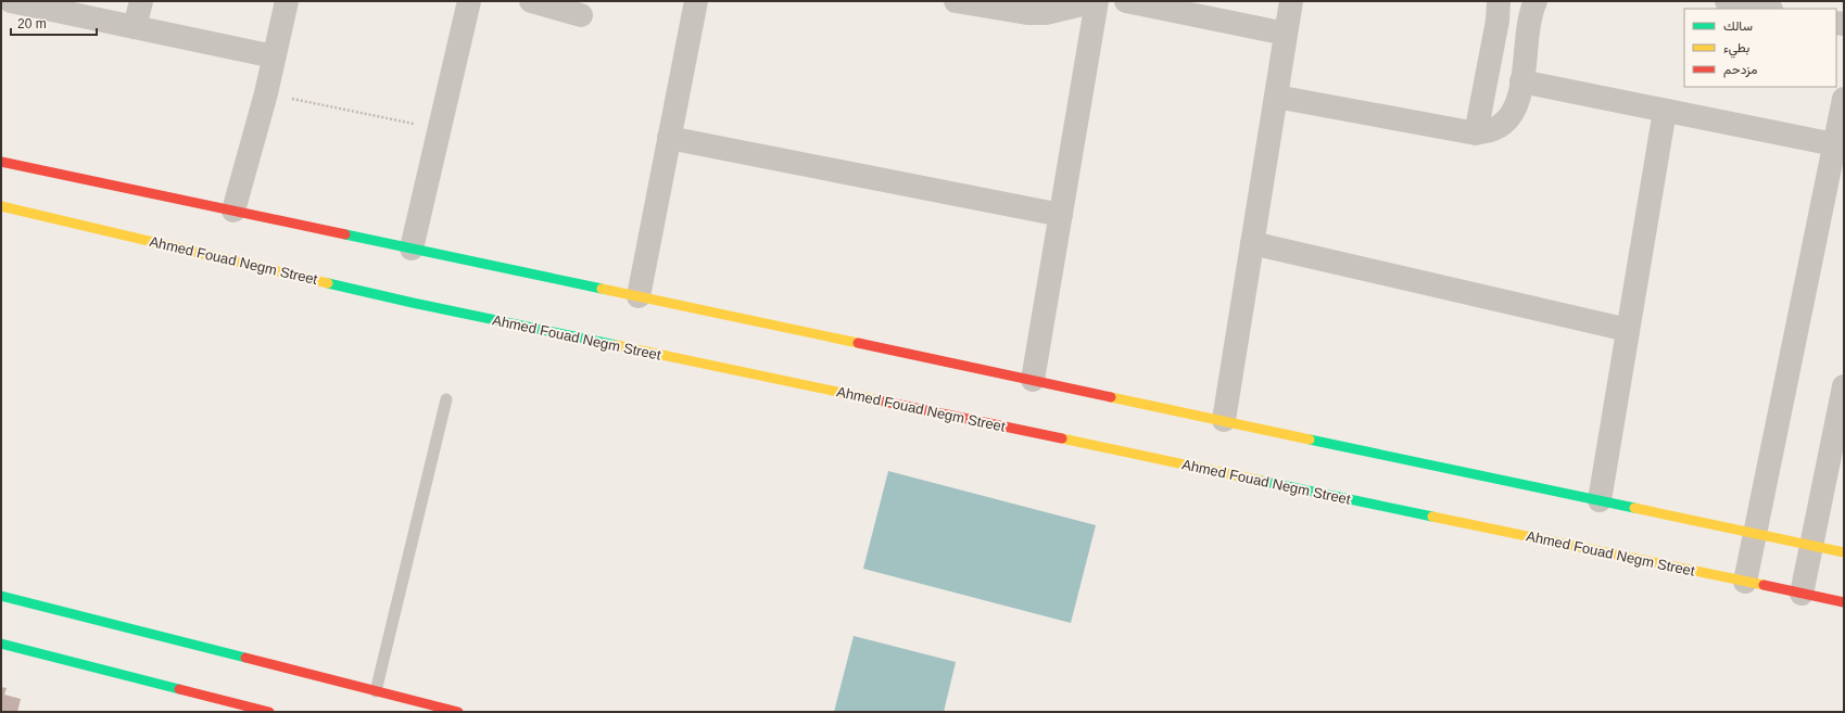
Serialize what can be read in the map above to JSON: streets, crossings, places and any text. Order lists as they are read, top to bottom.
{
  "streets": {
    "street": ["Ahmed Fouad Negm Street"]
  },
  "legend": ["سالك", "بطيء", "مزدحم"],
  "scale_bar": "20 m"
}
